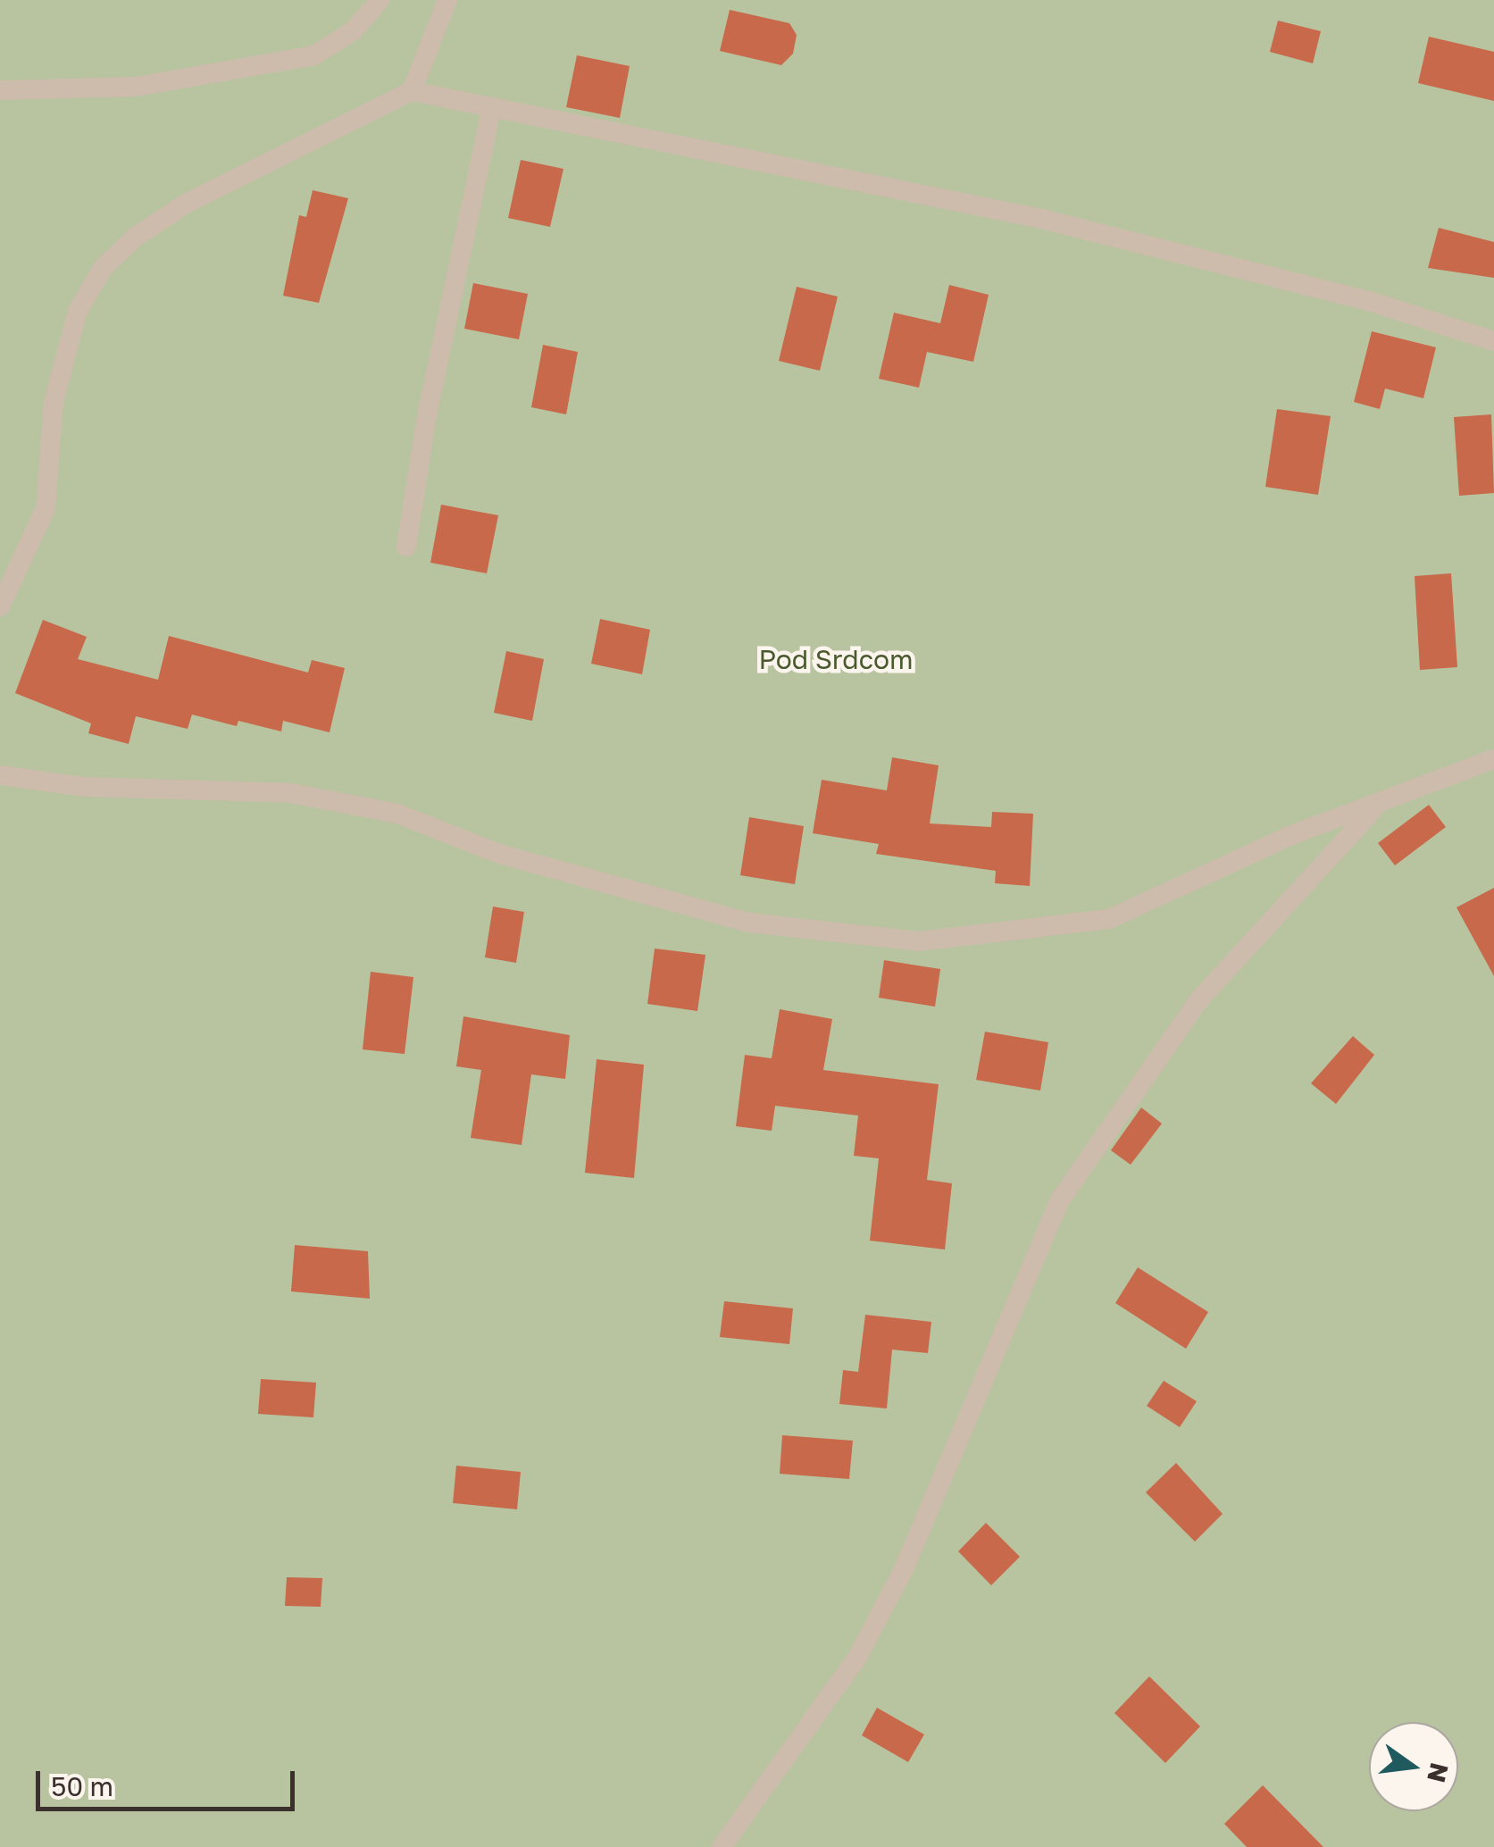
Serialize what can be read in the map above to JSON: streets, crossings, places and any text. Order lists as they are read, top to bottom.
{
  "parks": ["Pod Srdcom"],
  "scale_bar": "50 m",
  "north": "right"
}
